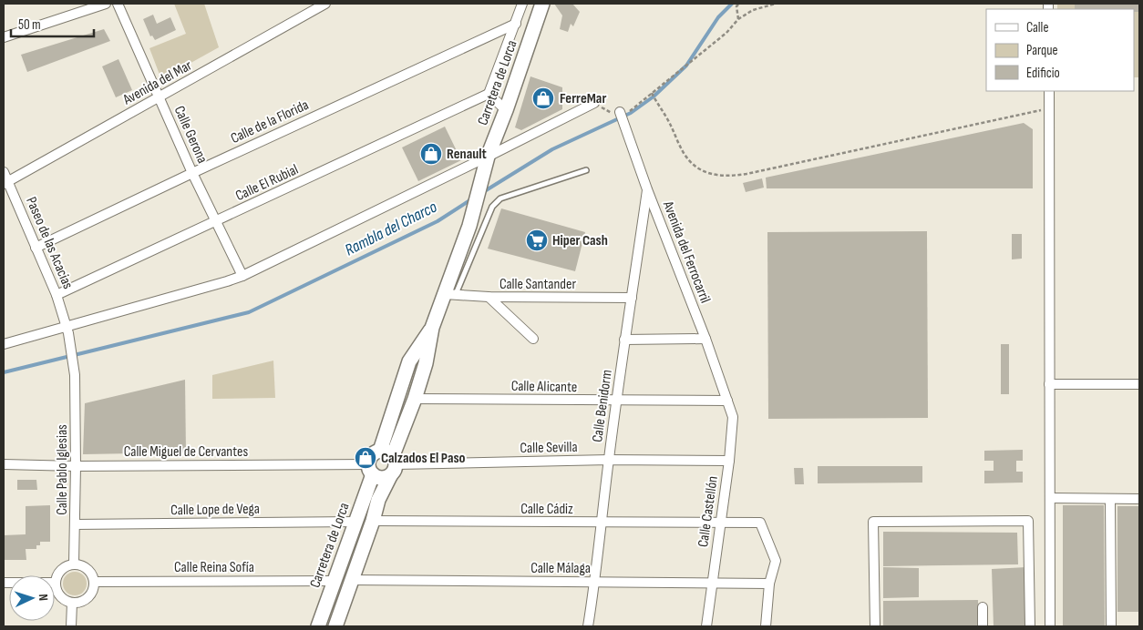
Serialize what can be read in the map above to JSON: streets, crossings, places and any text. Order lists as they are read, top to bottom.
{
  "streets": {
    "main road": ["Carretera de Lorca"],
    "street": [
      "Avenida del Mar",
      "Calle de la Florida",
      "Calle Gerona",
      "Calle El Rubial",
      "Paseo de las Acacias",
      "Avenida del Ferrocarril",
      "Calle Santander",
      "Calle Alicante",
      "Calle Benidorm",
      "Calle Sevilla",
      "Calle Miguel de Cervantes",
      "Calle Pablo Iglesias",
      "Calle Cádiz",
      "Calle Lope de Vega",
      "Calle Castellón",
      "Calle Reina Sofía",
      "Calle Málaga"
    ]
  },
  "crossings": [
    ["Avenida del Mar", "Calle Gerona"],
    ["Avenida del Mar", "Paseo de las Acacias"],
    ["Carretera de Lorca", "Calle Santander"],
    ["Carretera de Lorca", "Calle Alicante"],
    ["Carretera de Lorca", "Calle Sevilla"],
    ["Carretera de Lorca", "Calle Miguel de Cervantes"],
    ["Carretera de Lorca", "Calle Cádiz"],
    ["Carretera de Lorca", "Calle Lope de Vega"],
    ["Carretera de Lorca", "Calle Reina Sofía"],
    ["Carretera de Lorca", "Calle Málaga"],
    ["Calle de la Florida", "Calle Gerona"],
    ["Calle de la Florida", "Paseo de las Acacias"],
    ["Calle Gerona", "Calle El Rubial"],
    ["Calle El Rubial", "Paseo de las Acacias"],
    ["Paseo de las Acacias", "Calle Pablo Iglesias"],
    ["Avenida del Ferrocarril", "Calle Alicante"],
    ["Avenida del Ferrocarril", "Calle Benidorm"],
    ["Avenida del Ferrocarril", "Calle Castellón"],
    ["Calle Santander", "Calle Benidorm"],
    ["Calle Alicante", "Calle Benidorm"],
    ["Calle Alicante", "Calle Castellón"],
    ["Calle Benidorm", "Calle Sevilla"],
    ["Calle Benidorm", "Calle Cádiz"],
    ["Calle Benidorm", "Calle Málaga"],
    ["Calle Sevilla", "Calle Castellón"],
    ["Calle Miguel de Cervantes", "Calle Pablo Iglesias"],
    ["Calle Pablo Iglesias", "Calle Lope de Vega"],
    ["Calle Pablo Iglesias", "Calle Reina Sofía"],
    ["Calle Cádiz", "Calle Castellón"],
    ["Calle Cádiz", "Calle Málaga"],
    ["Calle Castellón", "Calle Málaga"]
  ],
  "water": ["Rambla del Charco"],
  "places": {
    "shop": ["FerreMar", "Renault", "Calzados El Paso"],
    "supermarket": ["Hiper Cash"]
  },
  "legend": ["Calle", "Parque", "Edificio"],
  "scale_bar": "50 m",
  "north": "right"
}
